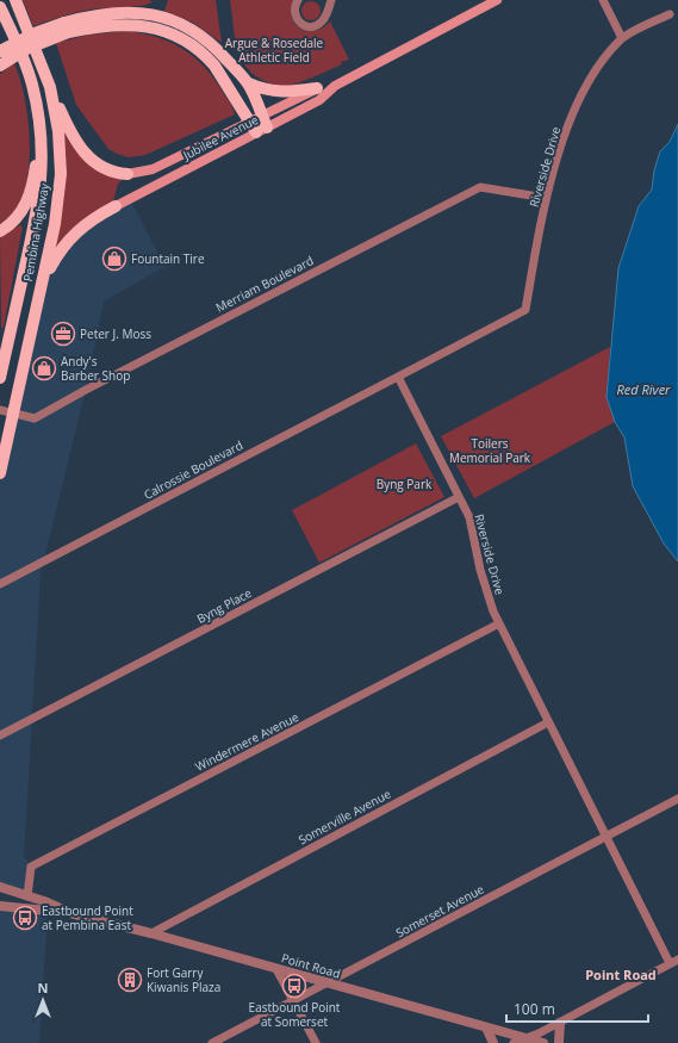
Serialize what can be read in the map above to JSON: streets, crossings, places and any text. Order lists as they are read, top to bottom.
{
  "streets": {
    "main road": ["Jubilee Avenue", "Pembina Highway"],
    "street": [
      "Riverside Drive",
      "Merriam Boulevard",
      "Calrossie Boulevard",
      "Byng Place",
      "Windermere Avenue",
      "Somerville Avenue",
      "Somerset Avenue",
      "Point Road"
    ]
  },
  "crossings": [
    ["Riverside Drive", "Merriam Boulevard"],
    ["Riverside Drive", "Calrossie Boulevard"],
    ["Riverside Drive", "Byng Place"],
    ["Riverside Drive", "Windermere Avenue"],
    ["Riverside Drive", "Somerville Avenue"],
    ["Riverside Drive", "Somerset Avenue"],
    ["Pembina Highway", "Merriam Boulevard"],
    ["Windermere Avenue", "Point Road"],
    ["Somerville Avenue", "Point Road"],
    ["Somerset Avenue", "Point Road"]
  ],
  "districts": ["Point Road"],
  "water": ["Red River"],
  "parks": ["Argue & Rosedale Athletic Field", "Toilers Memorial Park", "Byng Park"],
  "places": {
    "shop": ["Fountain Tire", "Andy's Barber Shop"],
    "office": ["Peter J. Moss"],
    "bus stop": ["Eastbound Point at Pembina East", "Eastbound Point at Somerset"],
    "building": ["Fort Garry Kiwanis Plaza"]
  },
  "scale_bar": "100 m",
  "north": "top"
}
